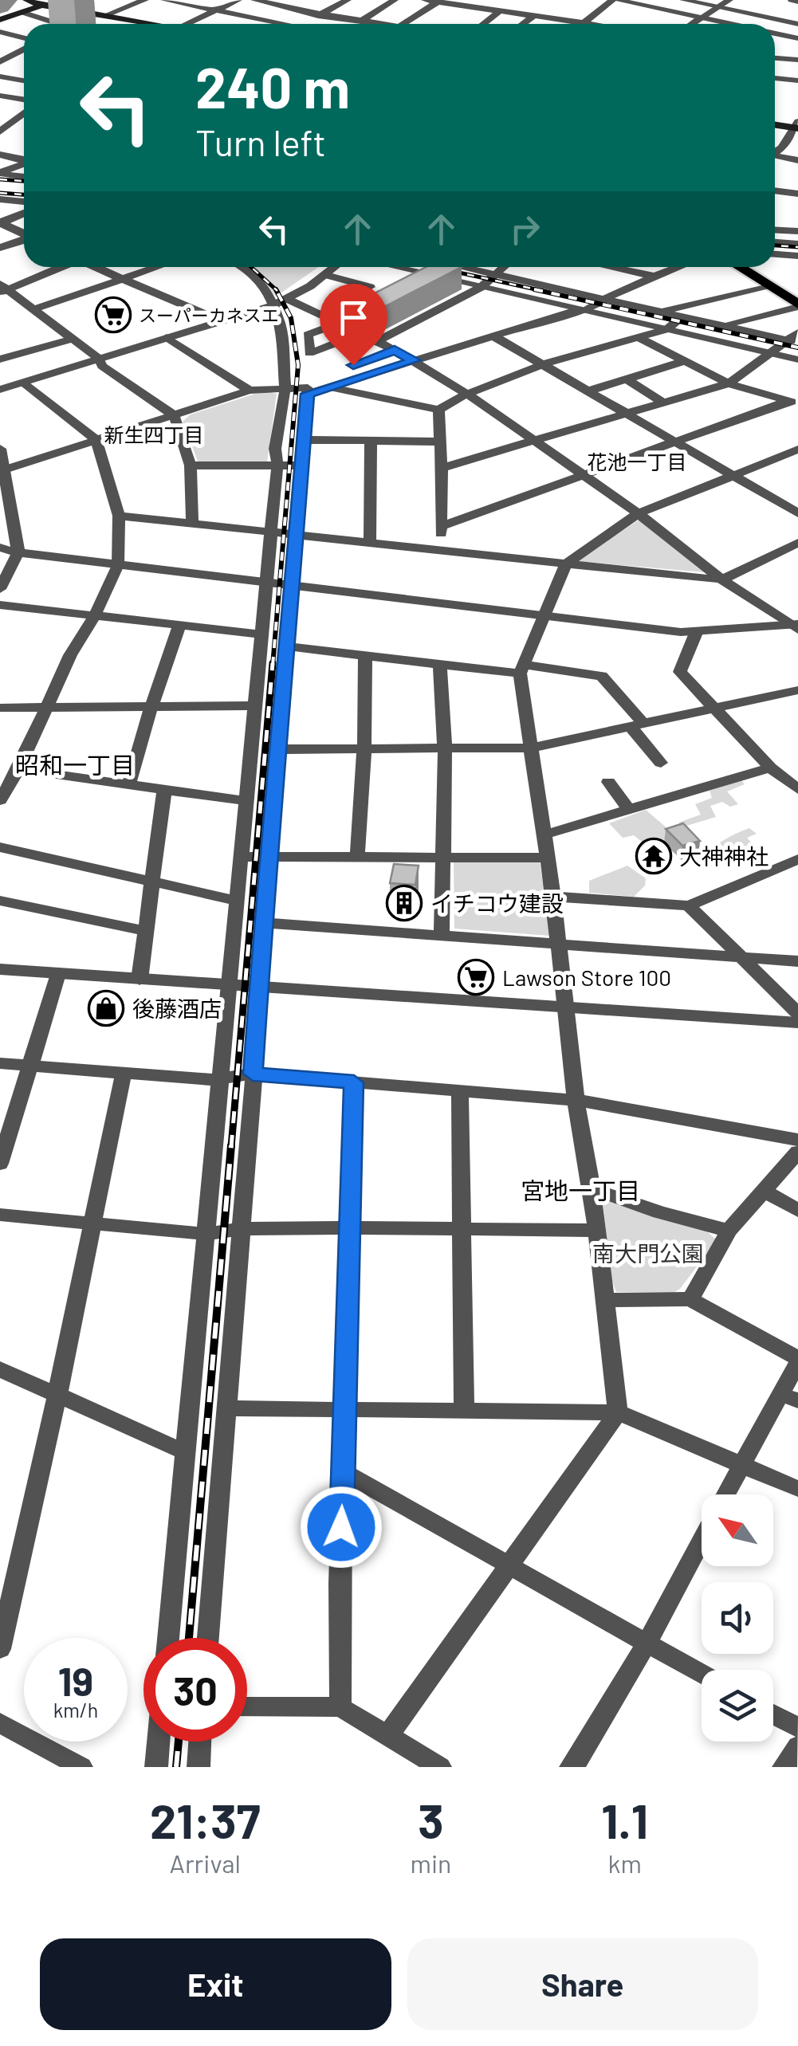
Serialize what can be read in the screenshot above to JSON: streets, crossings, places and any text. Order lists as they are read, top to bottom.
{
  "districts": [
    "新生四丁目",
    "花池一丁目",
    "昭和一丁目",
    "宮地一丁目"
  ],
  "parks": ["南大門公園"],
  "places": {
    "supermarket": ["スーパーカネスエ", "Lawson Store 100"],
    "temple": ["大神神社"],
    "building": ["イチコウ建設"],
    "shop": ["後藤酒店"]
  },
  "north": "top left",
  "page": {
    "turn": ["240 m", "Turn left"],
    "speed": "19 km/h",
    "limit": "30",
    "eta": [
      "21:37",
      "Arrival",
      "3",
      "min",
      "1.1",
      "km"
    ],
    "buttons": ["Exit", "Share"]
  }
}
